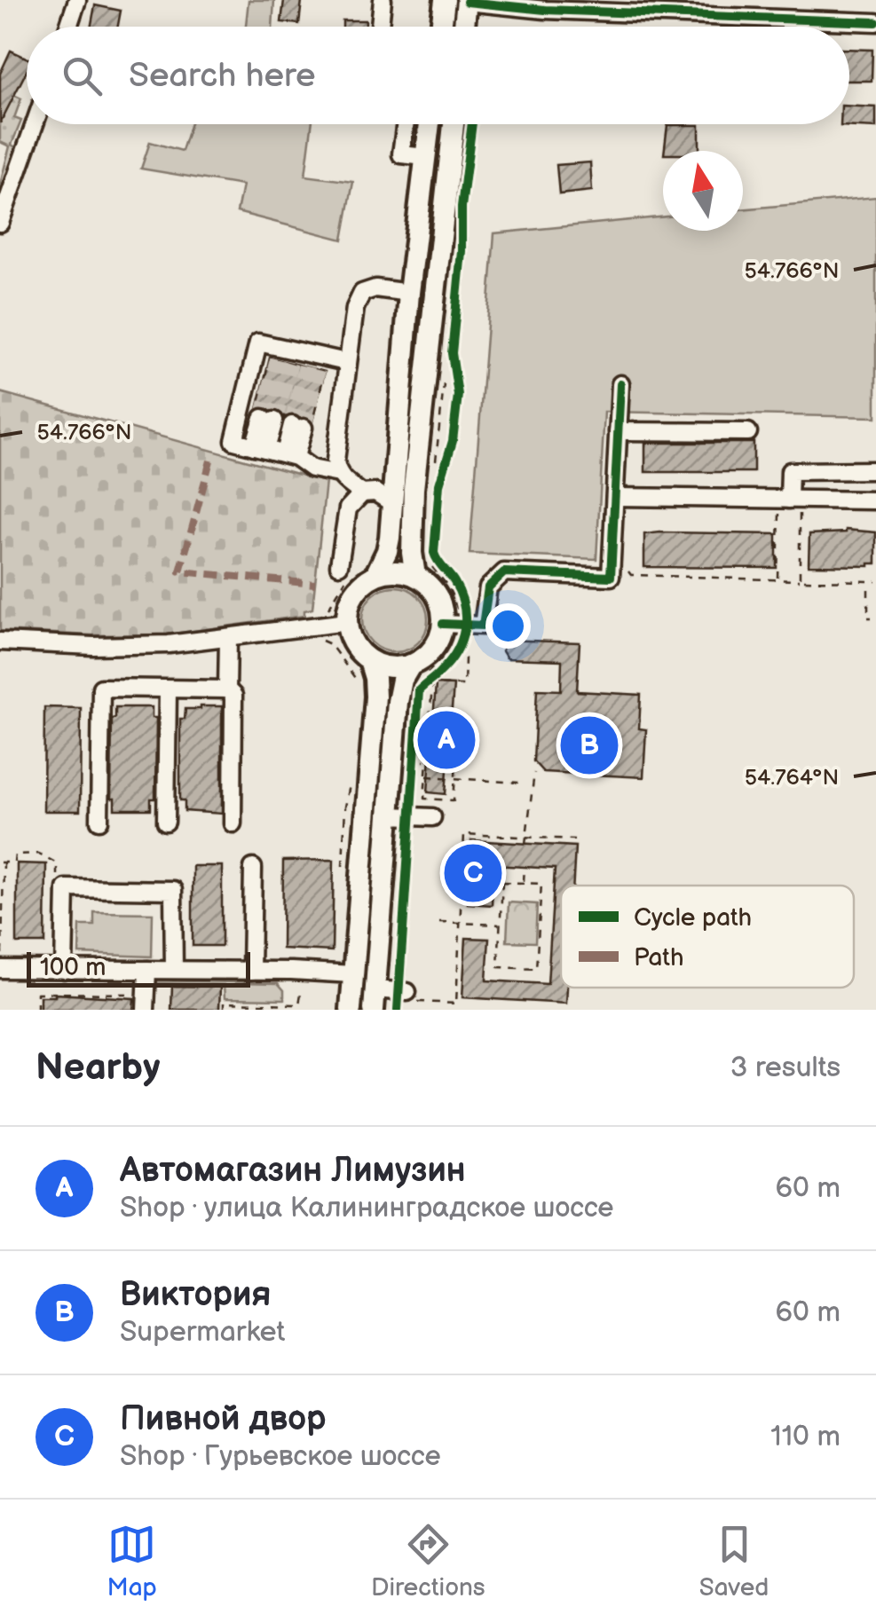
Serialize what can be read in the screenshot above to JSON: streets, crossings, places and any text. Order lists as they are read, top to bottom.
{
  "legend": ["Cycle path", "Path"],
  "scale_bar": "100 m",
  "north": "top",
  "page": {
    "search": "Search here",
    "pins": ["A", "B", "C"],
    "scale": "100 m",
    "heading": ["Nearby", "3 results"],
    "list": [
      {
        "mark": "A",
        "name": "Автомагазин Лимузин",
        "note": "Shop · улица Калининградское шоссе",
        "value": "60 m"
      },
      {
        "mark": "B",
        "name": "Виктория",
        "note": "Supermarket",
        "value": "60 m"
      },
      {
        "mark": "C",
        "name": "Пивной двор",
        "note": "Shop · Гурьевское шоссе",
        "value": "110 m"
      }
    ],
    "nav": ["Map", "Directions", "Saved"]
  },
  "coordinates": ["54.766°N", "54.764°N"]
}
